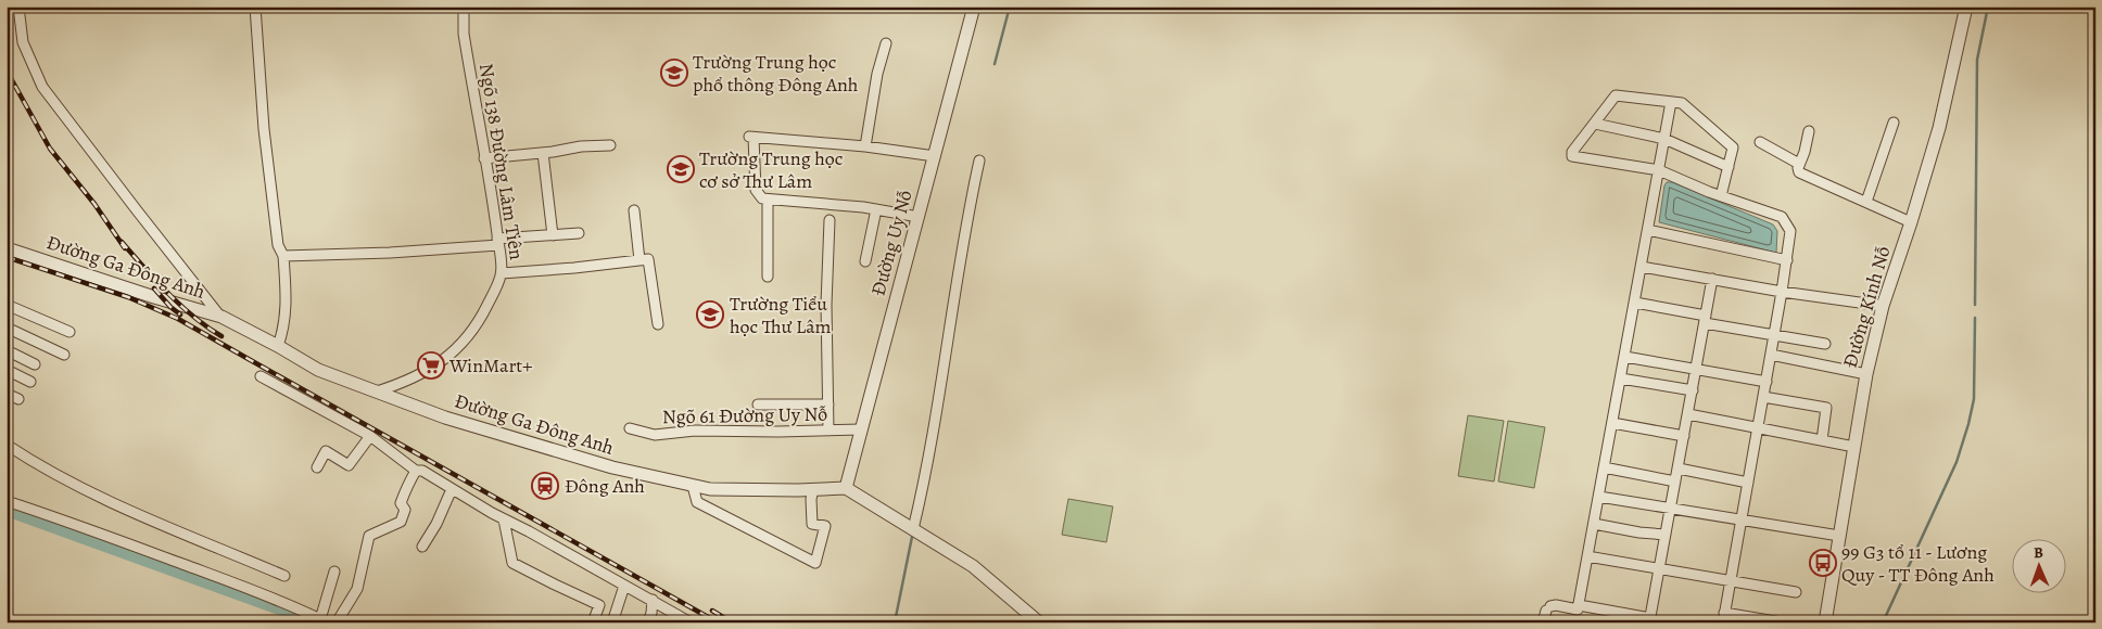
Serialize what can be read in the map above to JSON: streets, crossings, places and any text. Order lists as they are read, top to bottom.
{
  "streets": {
    "street": [
      "Ngõ 138 Đường Lâm Tiên",
      "Đường Uy Nỗ",
      "Đường Ga Đông Anh",
      "Đường Kính Nỗ",
      "Ngõ 61 Đường Uy Nỗ"
    ]
  },
  "crossings": [
    ["Ngõ 138 Đường Lâm Tiên", "Đường Ga Đông Anh"],
    ["Đường Uy Nỗ", "Đường Ga Đông Anh"],
    ["Đường Uy Nỗ", "Ngõ 61 Đường Uy Nỗ"]
  ],
  "places": {
    "school or university": ["Trường Trung học phổ thông Đông Anh", "Trường Trung học cơ sở Thư Lâm", "Trường Tiểu học Thư Lâm"],
    "supermarket": ["WinMart+"],
    "station": ["Đông Anh"],
    "bus stop": ["99 G3 tổ 11 - Lương Quy - TT Đông Anh"]
  },
  "north": "top"
}
